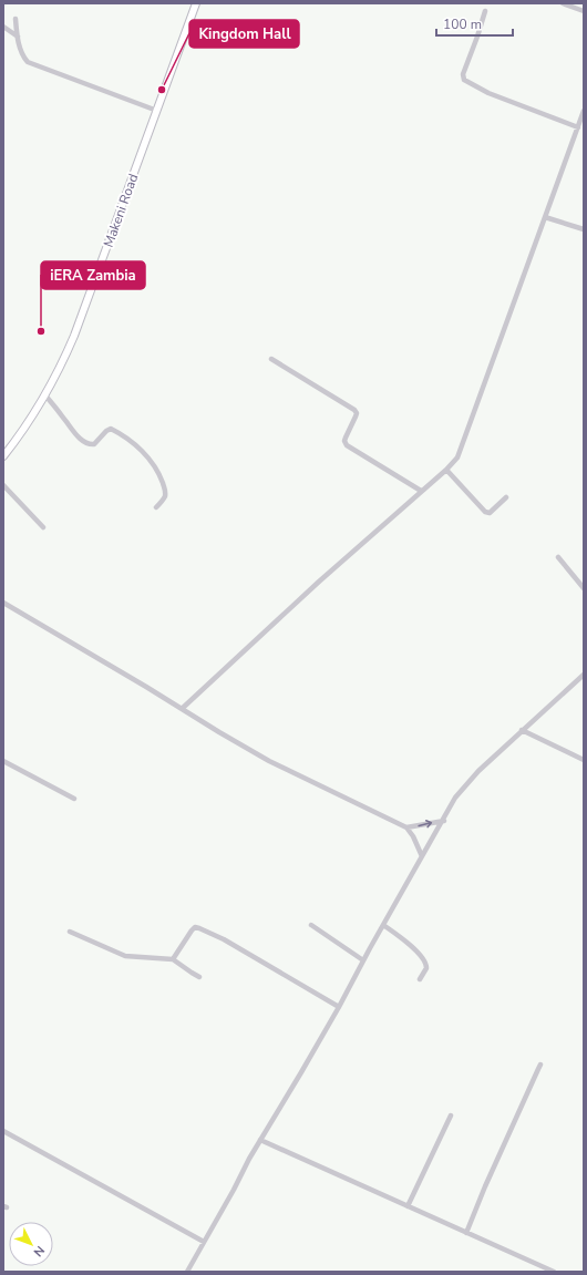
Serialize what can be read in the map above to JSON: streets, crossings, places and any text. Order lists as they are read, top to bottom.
{
  "streets": {
    "main road": ["Makeni Road"]
  },
  "places": ["Kingdom Hall", "iERA Zambia"],
  "scale_bar": "100 m",
  "north": "bottom right"
}
